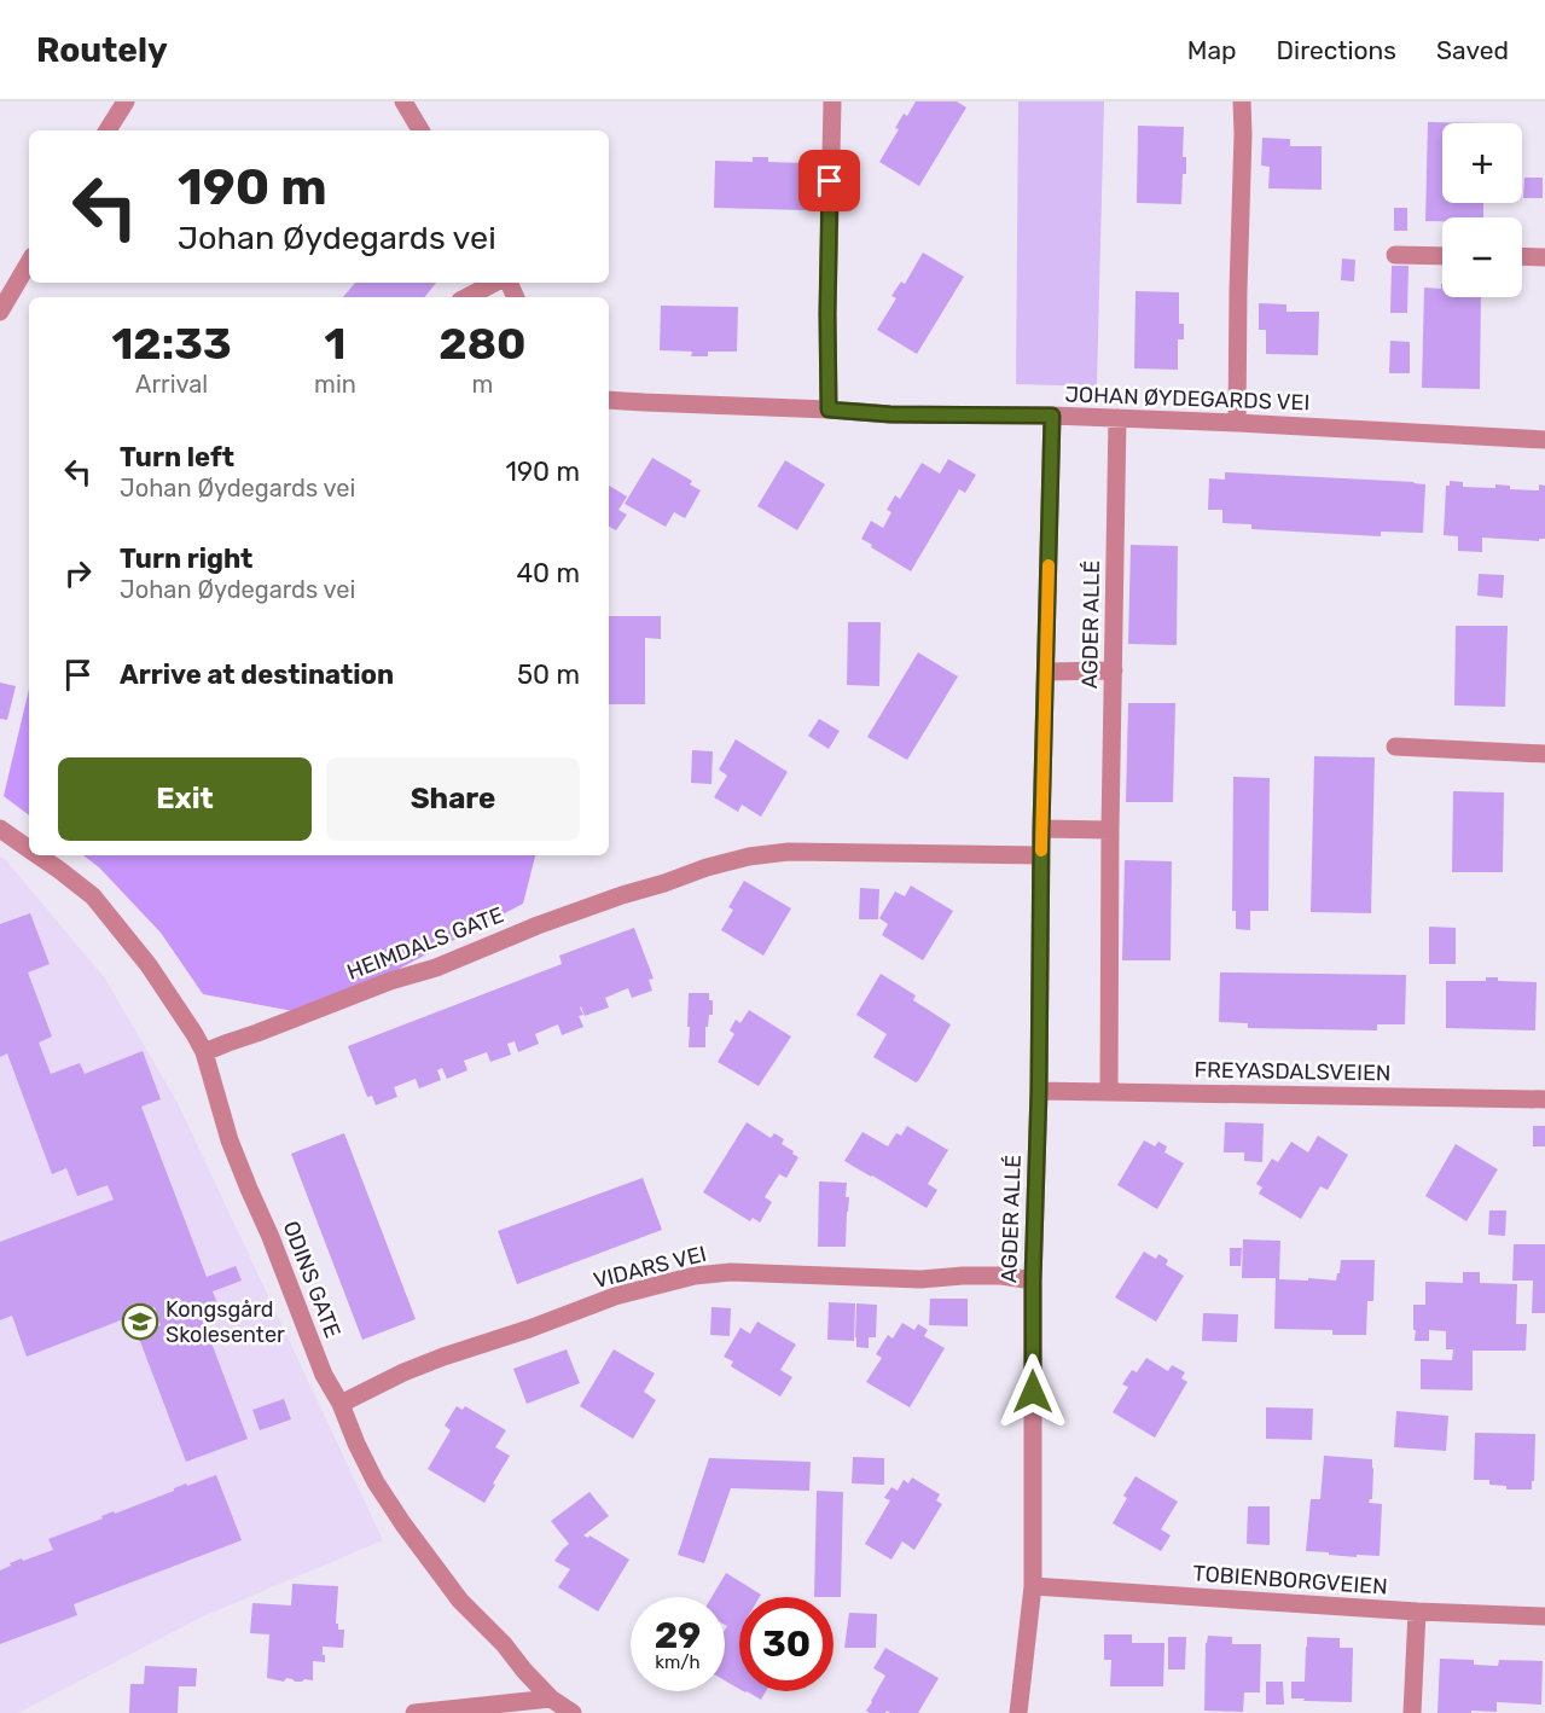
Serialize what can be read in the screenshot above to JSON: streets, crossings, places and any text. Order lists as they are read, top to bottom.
{
  "streets": {
    "street": [
      "JOHAN ØYDEGARDS VEI",
      "AGDER ALLÉ",
      "HEIMDALS GATE",
      "FREYASDALSVEIEN",
      "VIDARS VEI",
      "ODINS GATE",
      "TOBIENBORGVEIEN"
    ]
  },
  "crossings": [
    ["JOHAN ØYDEGARDS VEI", "AGDER ALLÉ"],
    ["AGDER ALLÉ", "HEIMDALS GATE"],
    ["AGDER ALLÉ", "FREYASDALSVEIEN"],
    ["AGDER ALLÉ", "VIDARS VEI"],
    ["AGDER ALLÉ", "TOBIENBORGVEIEN"],
    ["HEIMDALS GATE", "ODINS GATE"],
    ["VIDARS VEI", "ODINS GATE"]
  ],
  "places": {
    "school or university": ["Kongsgård Skolesenter"]
  },
  "page": {
    "header": "Routely",
    "nav": ["Map", "Directions", "Saved"],
    "map_buttons": ["+", "−"],
    "turn": ["190 m", "Johan Øydegards vei"],
    "eta": [
      "12:33",
      "Arrival",
      "1",
      "min",
      "280",
      "m"
    ],
    "list": [
      {
        "name": "Turn left",
        "note": "Johan Øydegards vei",
        "value": "190 m"
      },
      {
        "name": "Turn right",
        "note": "Johan Øydegards vei",
        "value": "40 m"
      },
      {
        "name": "Arrive at destination",
        "value": "50 m"
      }
    ],
    "buttons": ["Exit", "Share"],
    "speed": "29 km/h",
    "limit": "30"
  }
}
